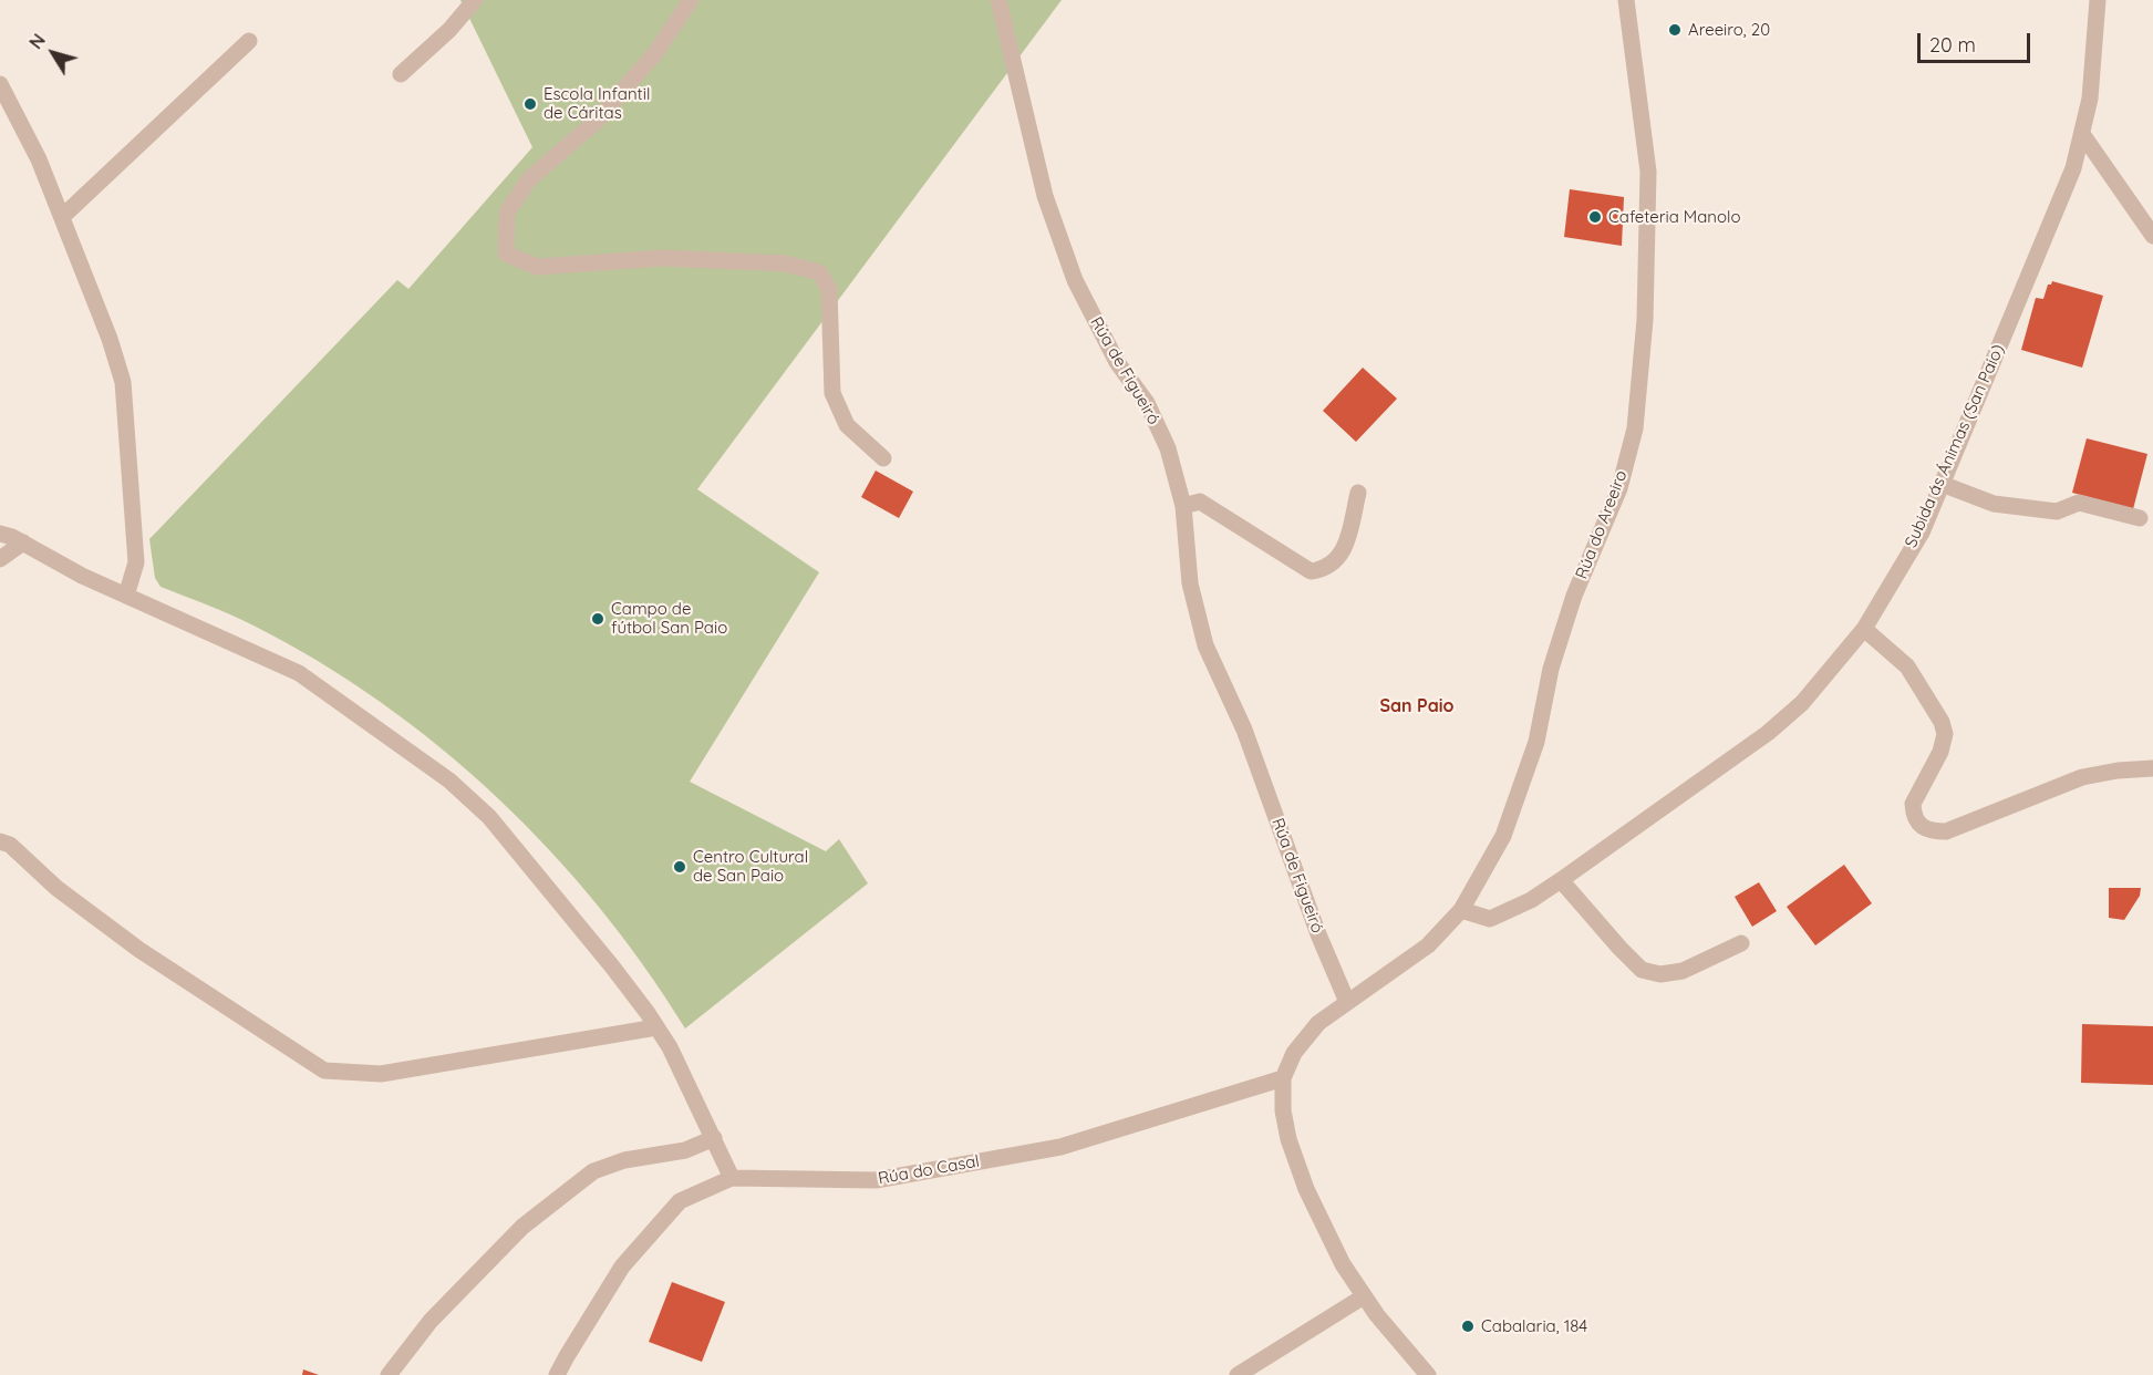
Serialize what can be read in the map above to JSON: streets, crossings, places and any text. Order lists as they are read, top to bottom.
{
  "streets": {
    "street": [
      "Rúa de Figueiró",
      "Subida ás Ánimas (San Paio)",
      "Rúa do Areeiro",
      "Rúa do Casal"
    ]
  },
  "crossings": [
    ["Rúa de Figueiró", "Rúa do Areeiro"],
    ["Subida ás Ánimas (San Paio)", "Rúa do Areeiro"]
  ],
  "districts": ["San Paio"],
  "places": [
    "Areeiro, 20",
    "Escola Infantil de Cáritas",
    "Cafeteria Manolo",
    "Campo de fútbol San Paio",
    "Centro Cultural de San Paio",
    "Cabalaria, 184"
  ],
  "scale_bar": "20 m",
  "north": "top left"
}
